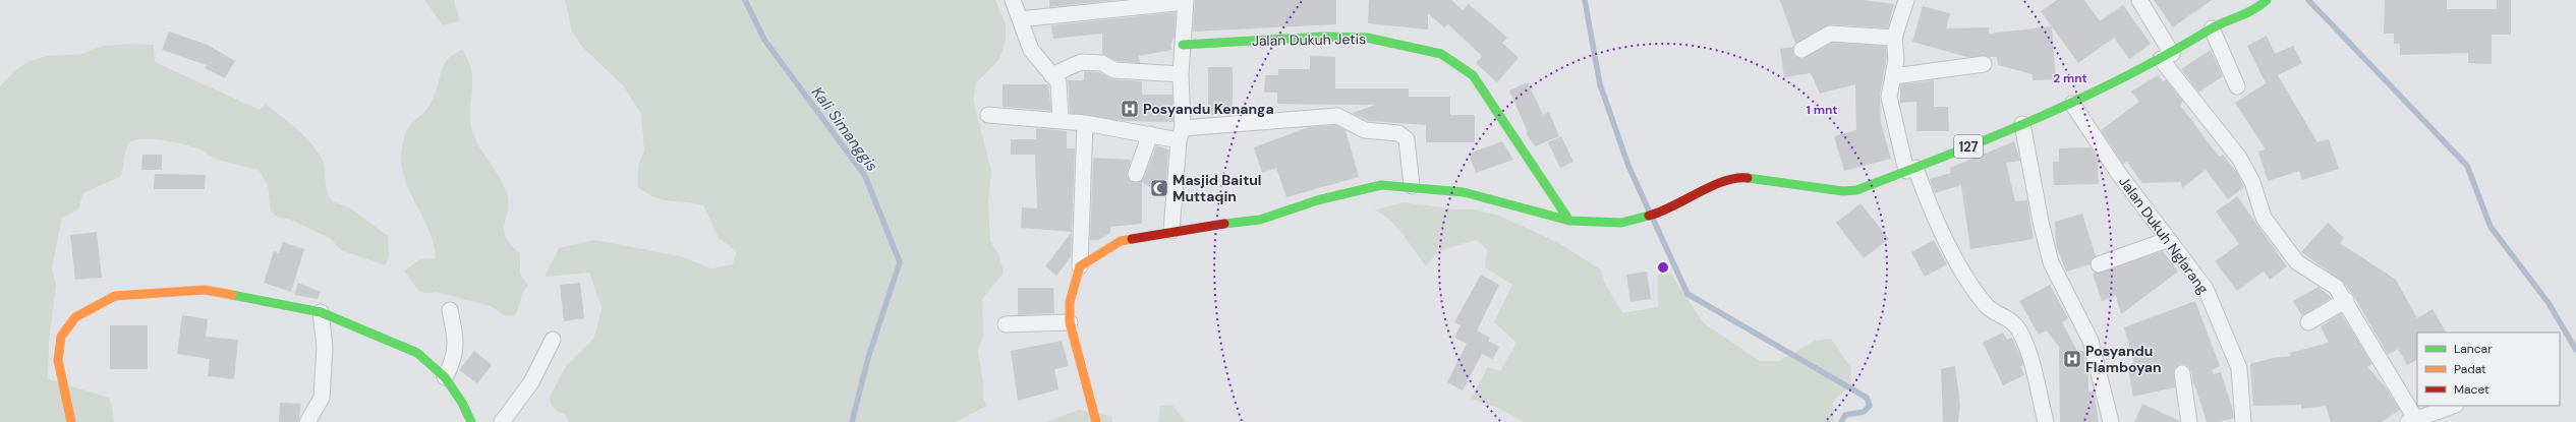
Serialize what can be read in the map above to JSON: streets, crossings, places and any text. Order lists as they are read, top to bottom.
{
  "streets": {
    "main road": ["Jalan Dukuh Jetis", "127"],
    "street": ["Jalan Dukuh Nglarang"]
  },
  "crossings": [
    ["Jalan Dukuh Jetis", "127"],
    ["127", "Jalan Dukuh Nglarang"]
  ],
  "water": ["Kali Simanggis"],
  "places": {
    "hospital": ["Posyandu Kenanga", "Posyandu Flamboyan"],
    "mosque": ["Masjid Baitul Muttaqin"]
  },
  "legend": ["Lancar", "Padat", "Macet"],
  "rings": ["2 mnt", "1 mnt"]
}
